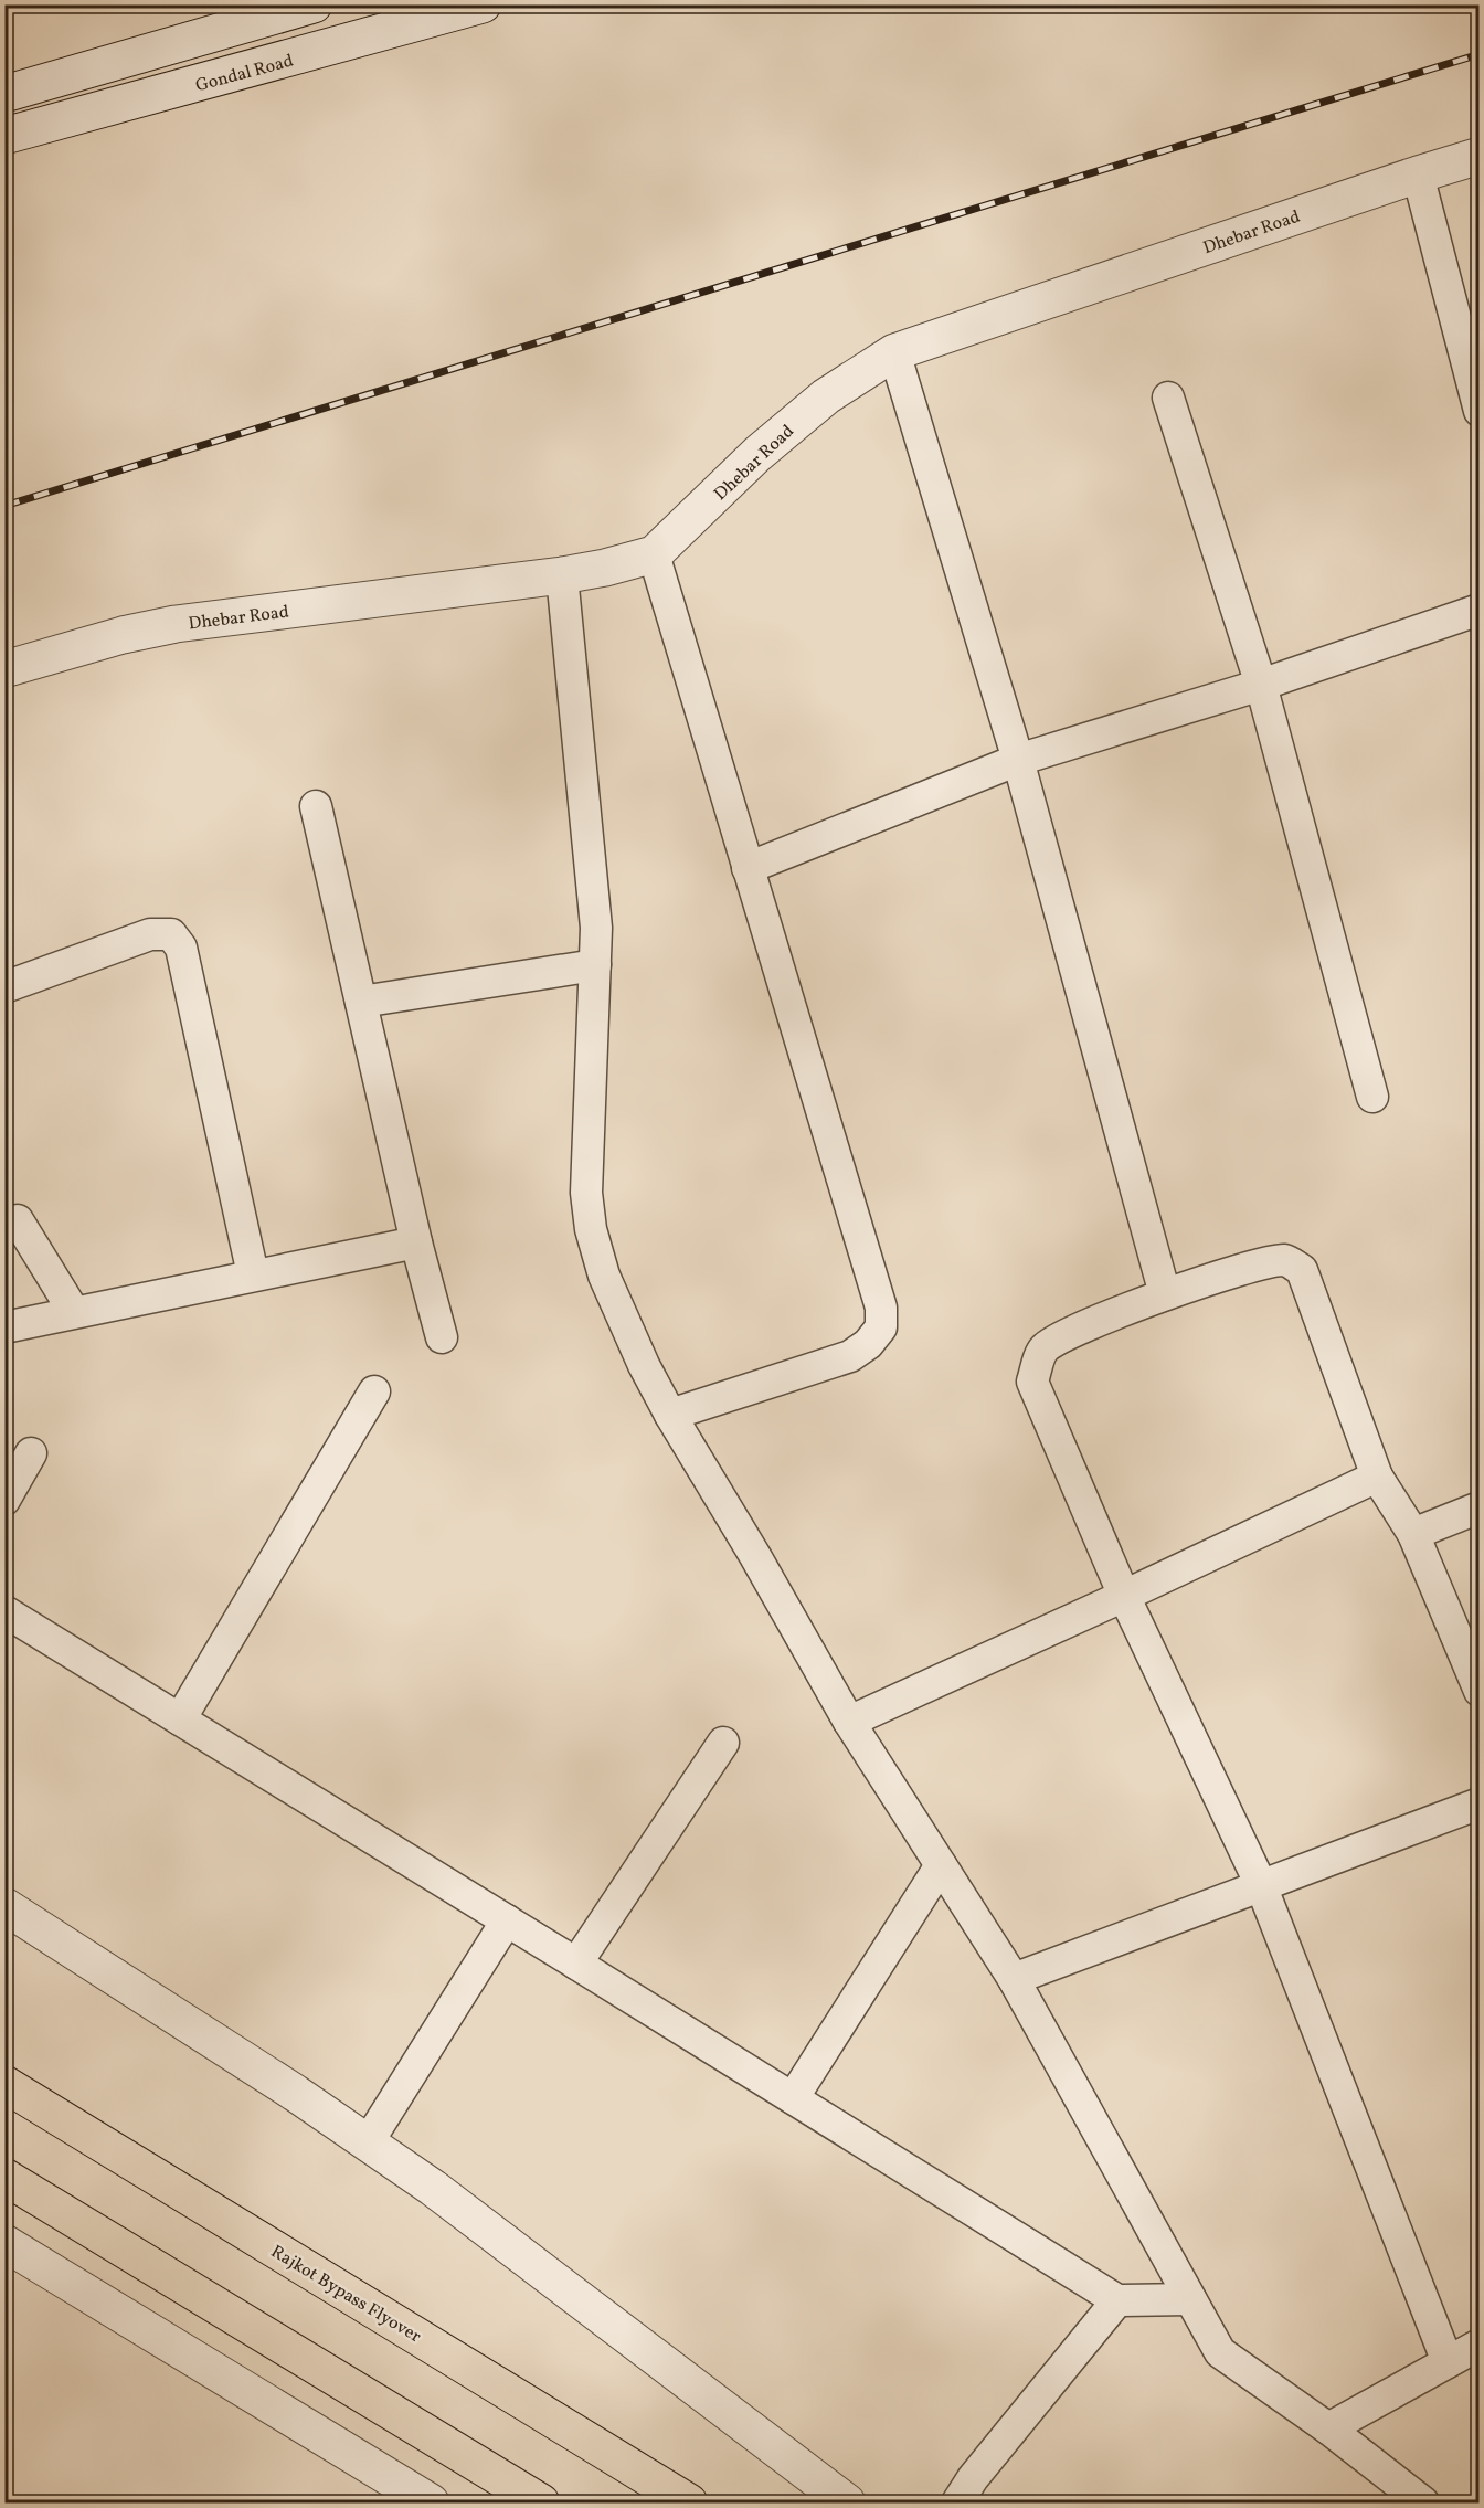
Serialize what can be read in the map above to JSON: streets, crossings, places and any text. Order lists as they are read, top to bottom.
{
  "streets": {
    "highway": ["Rajkot Bypass Flyover"],
    "street": ["Gondal Road", "Dhebar Road"]
  }
}
